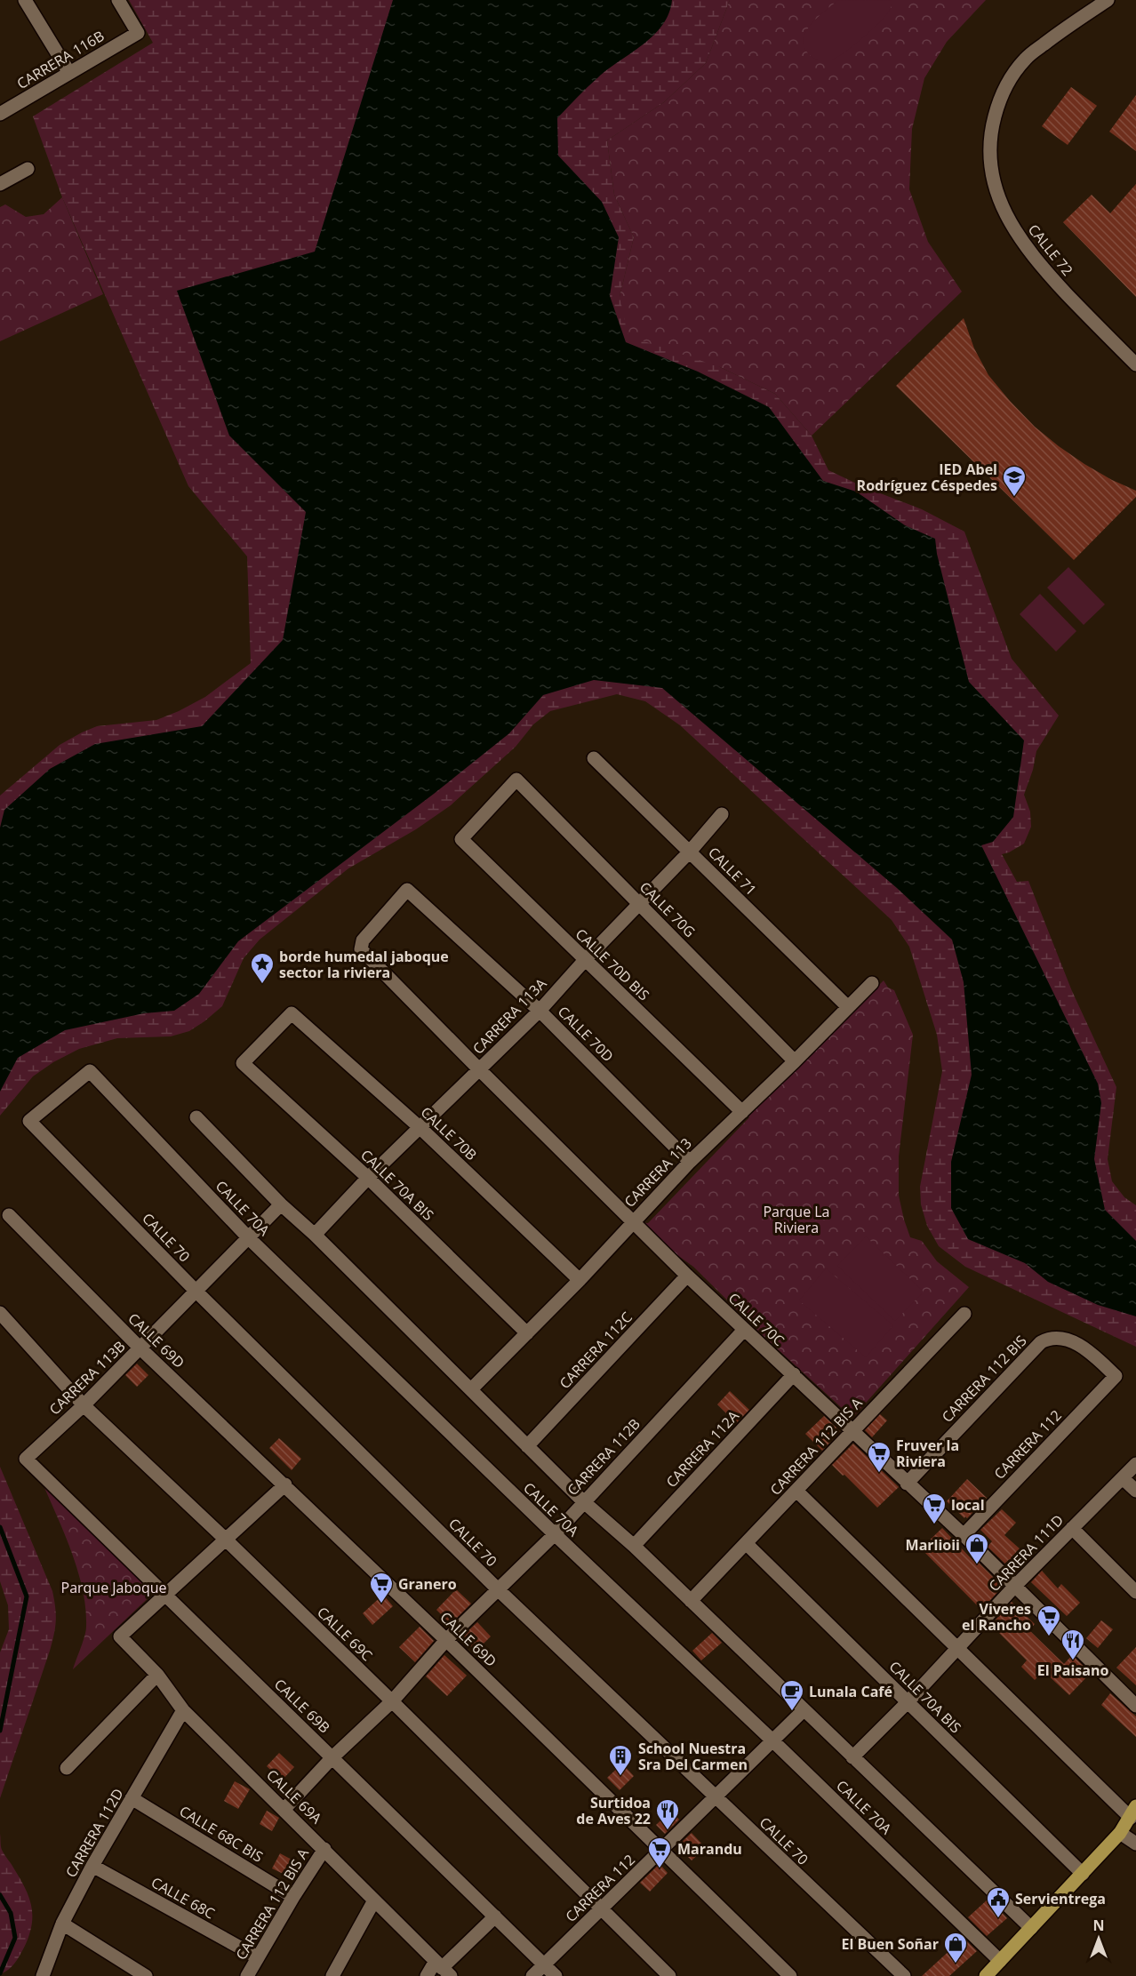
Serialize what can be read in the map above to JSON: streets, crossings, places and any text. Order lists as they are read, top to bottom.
{
  "streets": {
    "street": [
      "CARRERA 116B",
      "CALLE 72",
      "CALLE 71",
      "CALLE 70G",
      "CALLE 70D BIS",
      "CARRERA 113A",
      "CALLE 70D",
      "CALLE 70B",
      "CARRERA 113",
      "CALLE 70A BIS",
      "CALLE 70A",
      "CALLE 70",
      "CALLE 70C",
      "CALLE 69D",
      "CARRERA 112C",
      "CARRERA 113B",
      "CARRERA 112 BIS",
      "CARRERA 112",
      "CARRERA 112 BIS A",
      "CARRERA 112A",
      "CARRERA 112B",
      "CARRERA 111D",
      "CALLE 69C",
      "CALLE 69B",
      "CALLE 69A",
      "CARRERA 112D",
      "CALLE 68C BIS",
      "CALLE 68C"
    ]
  },
  "crossings": [
    ["CALLE 71", "CARRERA 113A"],
    ["CALLE 71", "CARRERA 113"],
    ["CALLE 70G", "CALLE 70D BIS"],
    ["CALLE 70G", "CARRERA 113A"],
    ["CALLE 70G", "CARRERA 113"],
    ["CALLE 70D BIS", "CARRERA 113A"],
    ["CALLE 70D BIS", "CARRERA 113"],
    ["CARRERA 113A", "CALLE 70D"],
    ["CARRERA 113A", "CALLE 70B"],
    ["CARRERA 113A", "CALLE 70A BIS"],
    ["CARRERA 113A", "CALLE 70A"],
    ["CARRERA 113A", "CALLE 70C"],
    ["CALLE 70D", "CARRERA 113"],
    ["CALLE 70D", "CALLE 70C"],
    ["CALLE 70B", "CARRERA 113"],
    ["CALLE 70B", "CALLE 70A BIS"],
    ["CARRERA 113", "CALLE 70A BIS"],
    ["CARRERA 113", "CALLE 70A"],
    ["CARRERA 113", "CALLE 70C"],
    ["CALLE 70A BIS", "CARRERA 112 BIS A"],
    ["CALLE 70A BIS", "CARRERA 111D"],
    ["CALLE 70A", "CALLE 70"],
    ["CALLE 70A", "CARRERA 112C"],
    ["CALLE 70A", "CARRERA 113B"],
    ["CALLE 70A", "CARRERA 112"],
    ["CALLE 70A", "CARRERA 112 BIS A"],
    ["CALLE 70A", "CARRERA 112A"],
    ["CALLE 70A", "CARRERA 112B"],
    ["CALLE 70A", "CARRERA 111D"],
    ["CALLE 70", "CARRERA 113B"],
    ["CALLE 70", "CARRERA 112"],
    ["CALLE 70", "CARRERA 112B"],
    ["CALLE 70C", "CARRERA 112C"],
    ["CALLE 70C", "CARRERA 112 BIS"],
    ["CALLE 70C", "CARRERA 112"],
    ["CALLE 70C", "CARRERA 112 BIS A"],
    ["CALLE 70C", "CARRERA 112A"],
    ["CALLE 70C", "CARRERA 112B"],
    ["CALLE 70C", "CARRERA 111D"],
    ["CALLE 69D", "CARRERA 113B"],
    ["CALLE 69D", "CARRERA 112"],
    ["CALLE 69D", "CARRERA 112B"],
    ["CARRERA 113B", "CALLE 69C"],
    ["CARRERA 113B", "CALLE 69B"],
    ["CARRERA 112 BIS", "CARRERA 112"],
    ["CARRERA 112", "CALLE 69C"],
    ["CARRERA 112", "CALLE 69B"],
    ["CARRERA 112 BIS A", "CALLE 69A"],
    ["CARRERA 112 BIS A", "CALLE 68C BIS"],
    ["CARRERA 112 BIS A", "CALLE 68C"],
    ["CARRERA 112B", "CALLE 69C"],
    ["CARRERA 112B", "CALLE 69B"],
    ["CARRERA 112B", "CALLE 69A"],
    ["CALLE 69B", "CALLE 69A"],
    ["CALLE 69A", "CARRERA 112D"],
    ["CARRERA 112D", "CALLE 68C BIS"],
    ["CARRERA 112D", "CALLE 68C"]
  ],
  "parks": ["Parque La Riviera", "Parque Jaboque"],
  "places": {
    "school or university": ["IED Abel Rodríguez Céspedes"],
    "place": ["borde humedal jaboque sector la riviera"],
    "supermarket": [
      "Fruver la Riviera",
      "local",
      "Granero",
      "Viveres el Rancho",
      "Marandu"
    ],
    "shop": ["Marlioii", "El Buen Soñar"],
    "restaurant": ["El Paisano", "Surtidoa de Aves 22"],
    "cafe": ["Lunala Café"],
    "building": ["School Nuestra Sra Del Carmen"],
    "public building": ["Servientrega"]
  },
  "north": "top"
}
